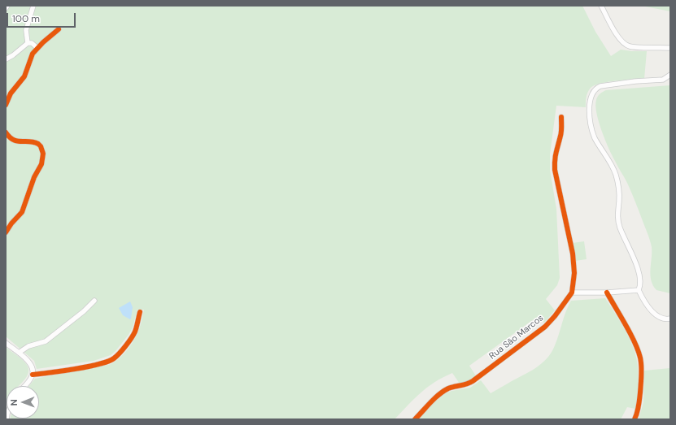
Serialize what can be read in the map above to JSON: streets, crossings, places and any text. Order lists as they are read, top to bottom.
{
  "streets": {
    "street": ["Rua São Marcos"]
  },
  "scale_bar": "100 m",
  "north": "left"
}
